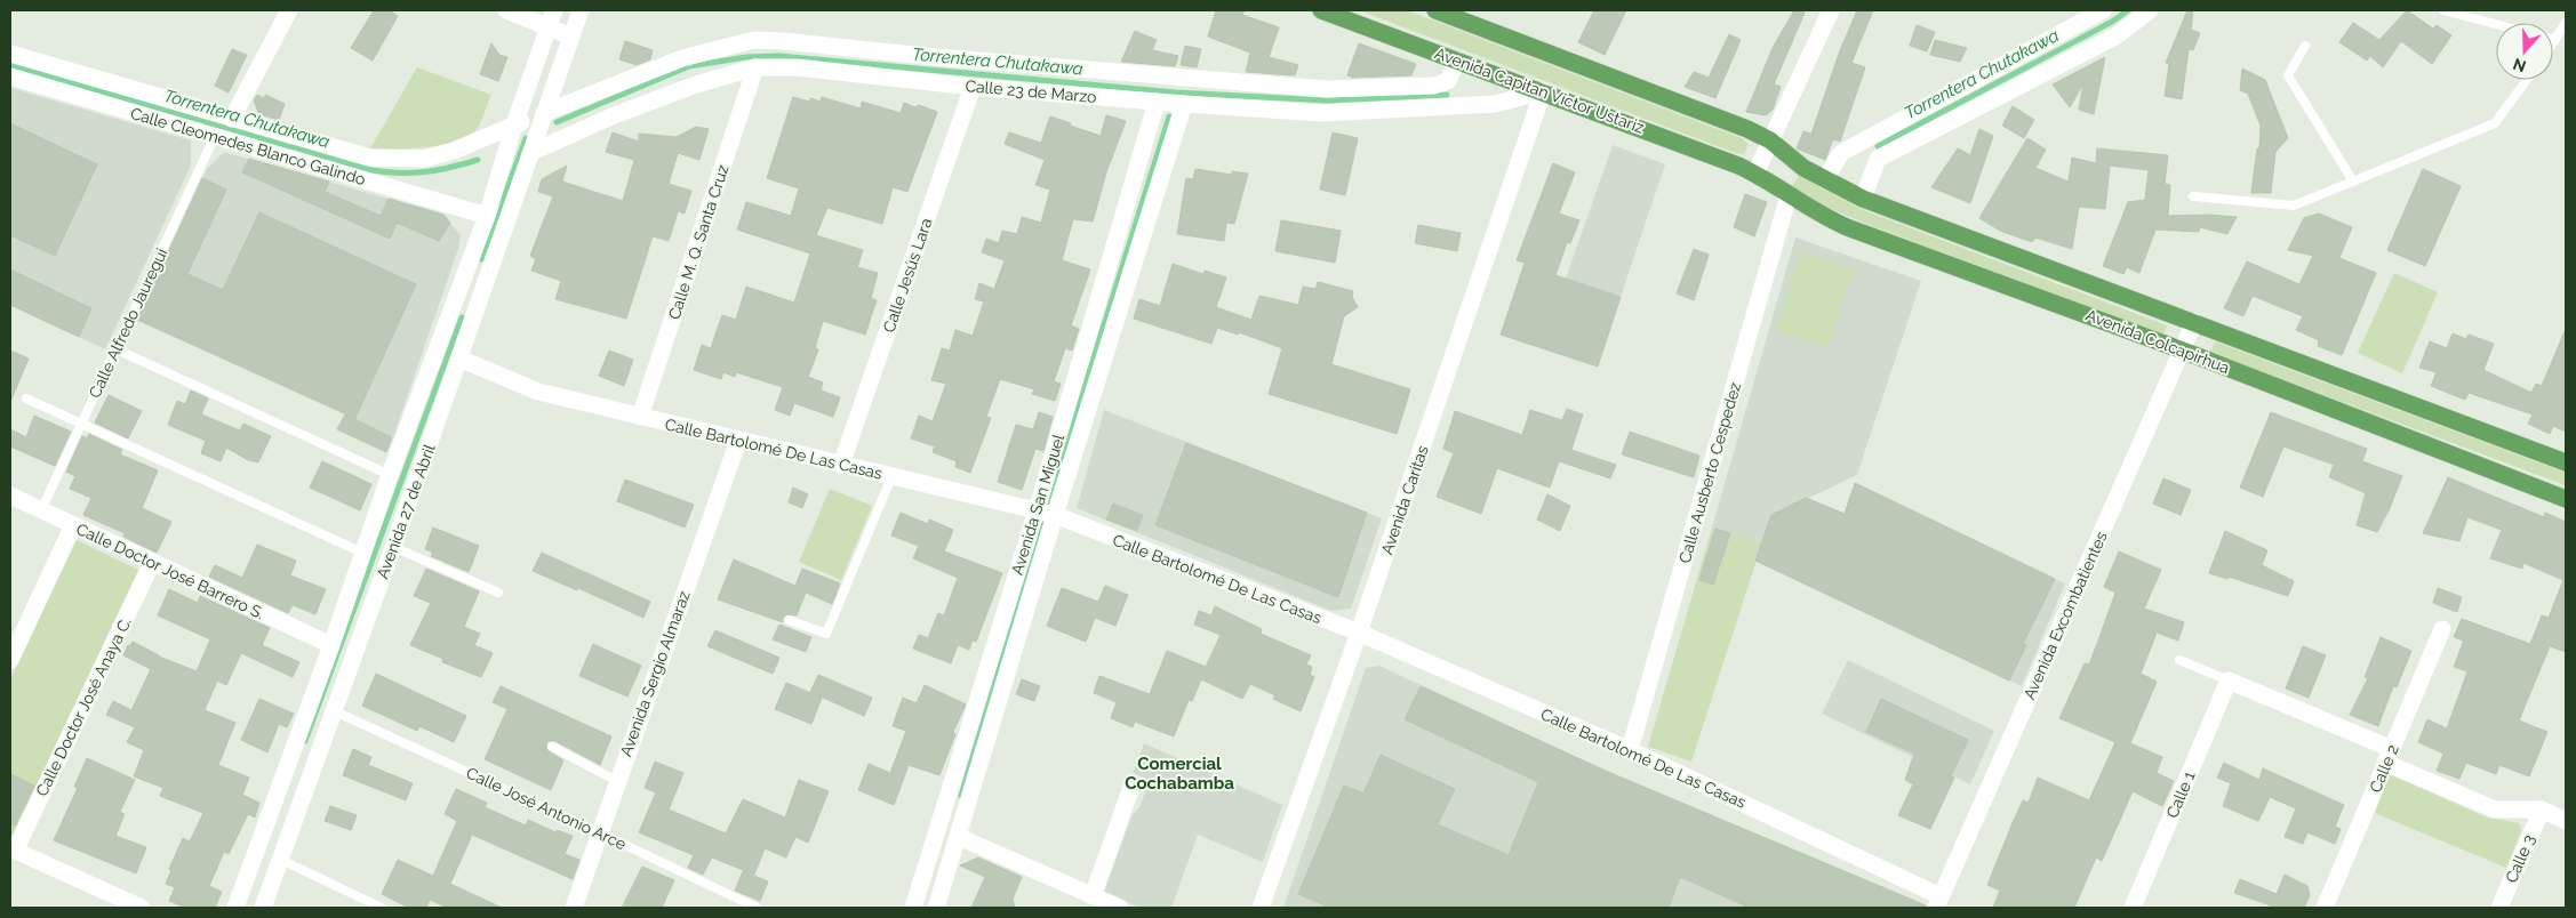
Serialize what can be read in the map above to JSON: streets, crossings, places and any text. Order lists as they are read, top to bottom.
{
  "streets": {
    "main road": ["Avenida Capitan Víctor Ustariz", "Avenida Colcapirhua"],
    "street": [
      "Calle 23 de Marzo",
      "Calle Cleomedes Blanco Galindo",
      "Calle M. Q. Santa Cruz",
      "Calle Jesús Lara",
      "Calle Bartolomé De Las Casas",
      "Calle Ausberto Cespedez",
      "Avenida Caritas",
      "Avenida San Miguel",
      "Avenida 27 de Abril",
      "Calle Doctor José Barrero S.",
      "Avenida Excombatientes",
      "Avenida Sergio Almaraz",
      "Calle Doctor José Anaya C.",
      "Calle 2",
      "Calle 1",
      "Calle 3"
    ],
    "lane": ["Calle Alfredo Jauregui", "Calle José Antonio Arce"]
  },
  "crossings": [
    ["Avenida Capitan Víctor Ustariz", "Calle 23 de Marzo"],
    ["Avenida Capitan Víctor Ustariz", "Avenida Colcapirhua"],
    ["Avenida Capitan Víctor Ustariz", "Avenida Caritas"],
    ["Calle 23 de Marzo", "Calle M. Q. Santa Cruz"],
    ["Calle 23 de Marzo", "Calle Jesús Lara"],
    ["Calle 23 de Marzo", "Avenida Caritas"],
    ["Calle 23 de Marzo", "Avenida San Miguel"],
    ["Calle 23 de Marzo", "Avenida 27 de Abril"],
    ["Calle Cleomedes Blanco Galindo", "Calle Alfredo Jauregui"],
    ["Calle Cleomedes Blanco Galindo", "Avenida 27 de Abril"],
    ["Calle M. Q. Santa Cruz", "Calle Bartolomé De Las Casas"],
    ["Calle Jesús Lara", "Calle Bartolomé De Las Casas"],
    ["Calle Alfredo Jauregui", "Calle Doctor José Barrero S."],
    ["Avenida Colcapirhua", "Calle Ausberto Cespedez"],
    ["Avenida Colcapirhua", "Avenida Excombatientes"],
    ["Calle Bartolomé De Las Casas", "Calle Ausberto Cespedez"],
    ["Calle Bartolomé De Las Casas", "Avenida Caritas"],
    ["Calle Bartolomé De Las Casas", "Avenida San Miguel"],
    ["Calle Bartolomé De Las Casas", "Avenida 27 de Abril"],
    ["Calle Bartolomé De Las Casas", "Avenida Excombatientes"],
    ["Calle Bartolomé De Las Casas", "Avenida Sergio Almaraz"],
    ["Avenida 27 de Abril", "Calle Doctor José Barrero S."],
    ["Avenida 27 de Abril", "Calle José Antonio Arce"],
    ["Calle Doctor José Barrero S.", "Calle Doctor José Anaya C."],
    ["Avenida Sergio Almaraz", "Calle José Antonio Arce"]
  ],
  "districts": ["Comercial Cochabamba"],
  "water": ["Torrentera Chutakawa"],
  "north": "bottom"
}
